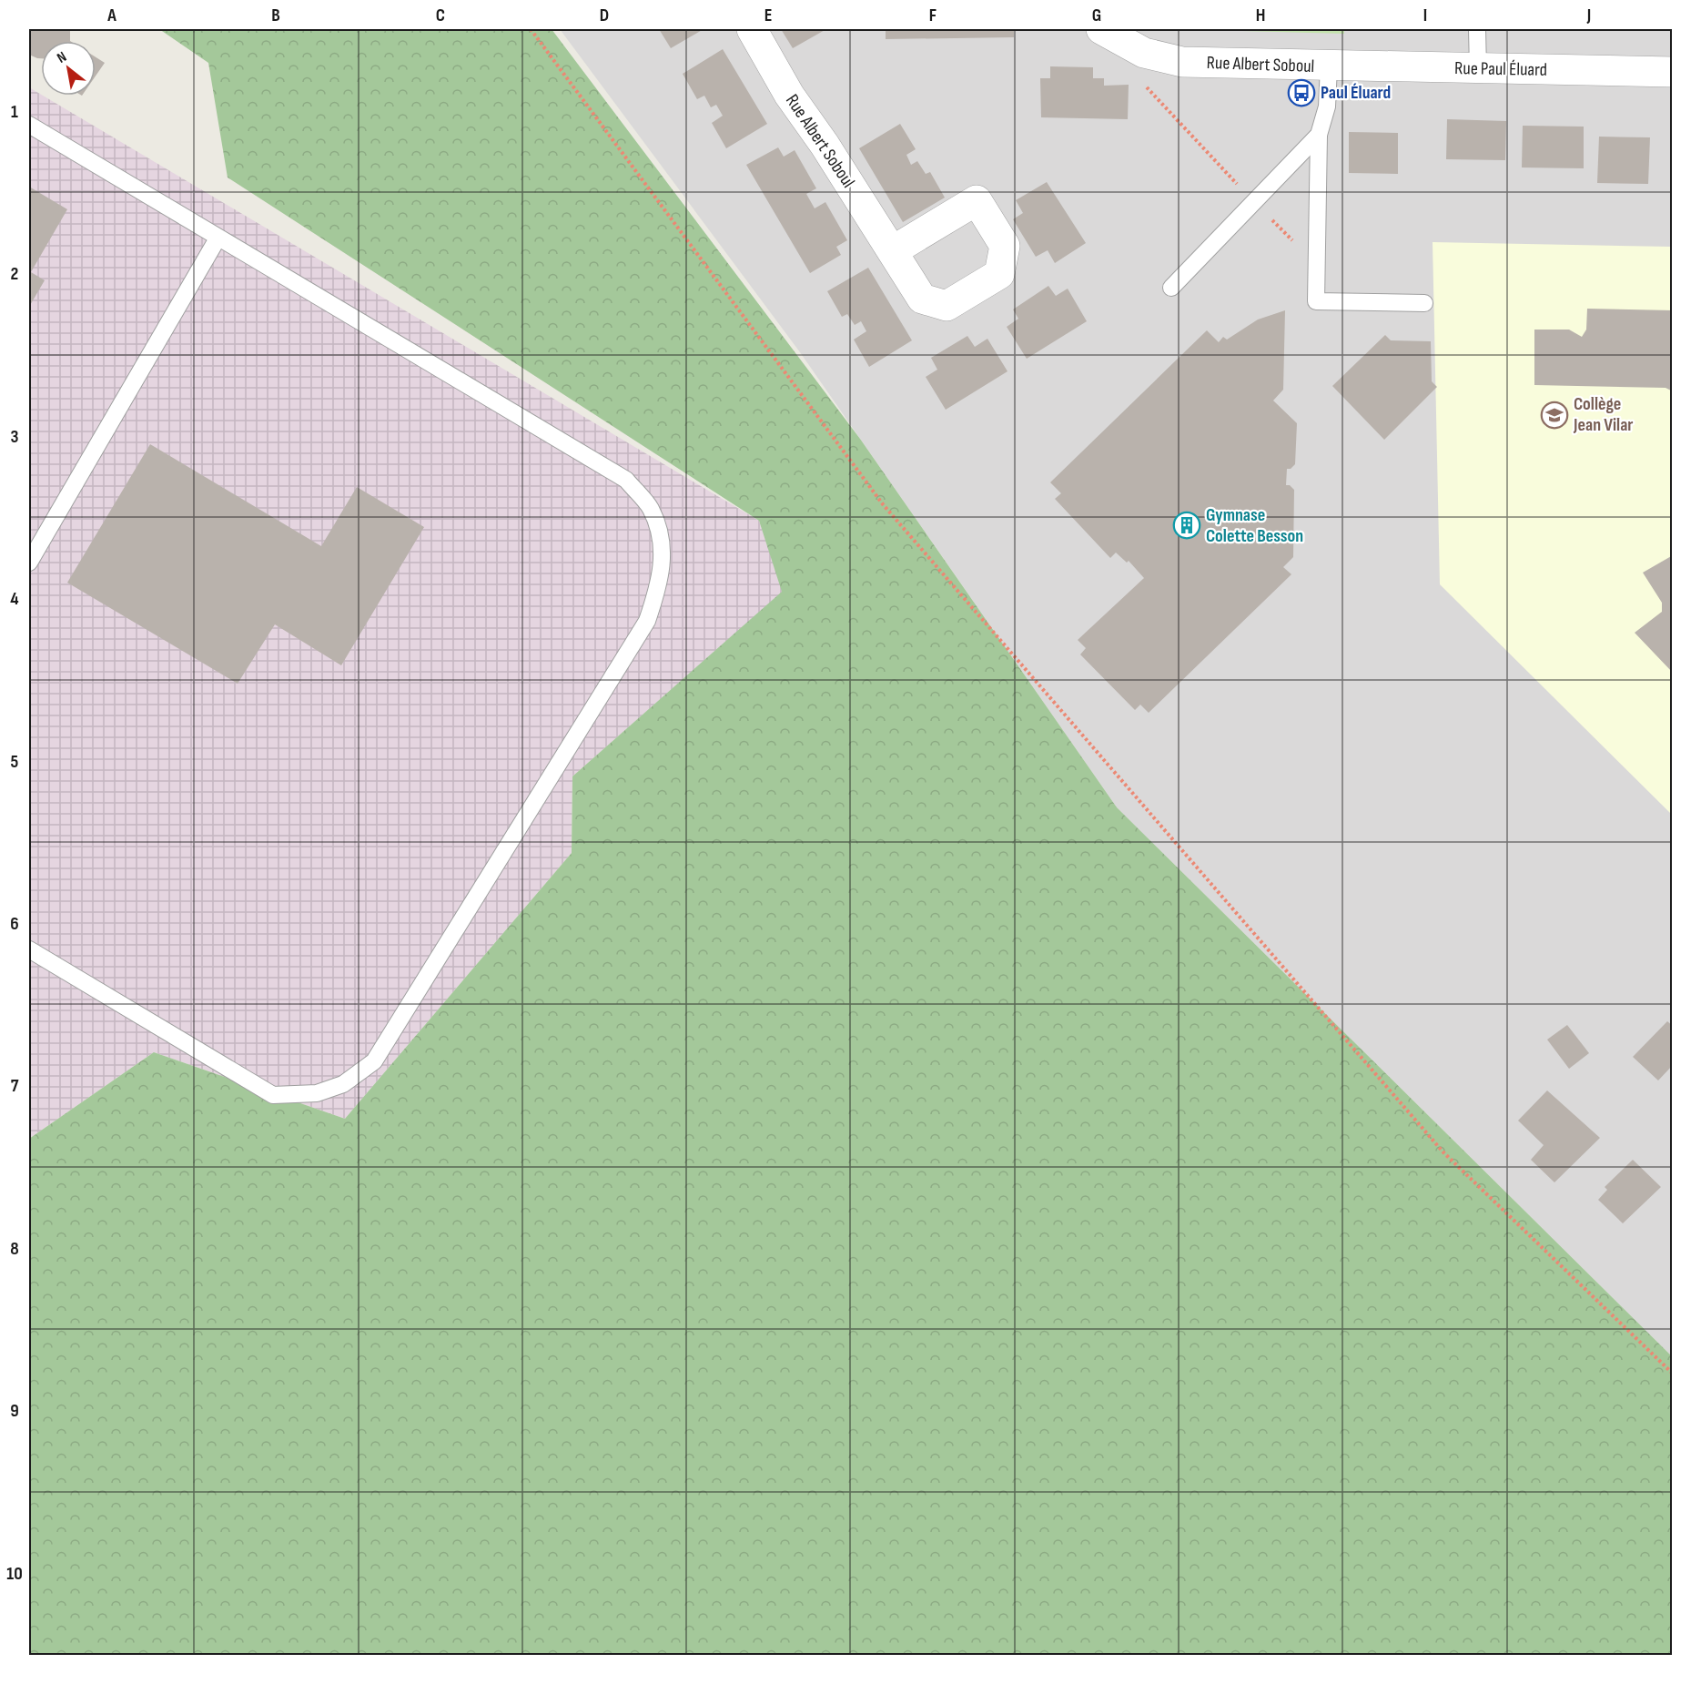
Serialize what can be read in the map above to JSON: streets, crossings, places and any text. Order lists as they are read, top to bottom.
{
  "streets": {
    "street": ["Rue Albert Soboul", "Rue Paul Éluard"]
  },
  "crossings": [
    ["Rue Albert Soboul", "Rue Paul Éluard"]
  ],
  "places": {
    "bus stop": ["Paul Éluard"],
    "school or university": ["Collège Jean Vilar"],
    "building": ["Gymnase Colette Besson"]
  },
  "north": "top left",
  "grid": {
    "columns": [
      "A",
      "B",
      "C",
      "D",
      "E",
      "F",
      "G",
      "H",
      "I",
      "J"
    ],
    "rows": [
      "1",
      "2",
      "3",
      "4",
      "5",
      "6",
      "7",
      "8",
      "9",
      "10"
    ]
  }
}
